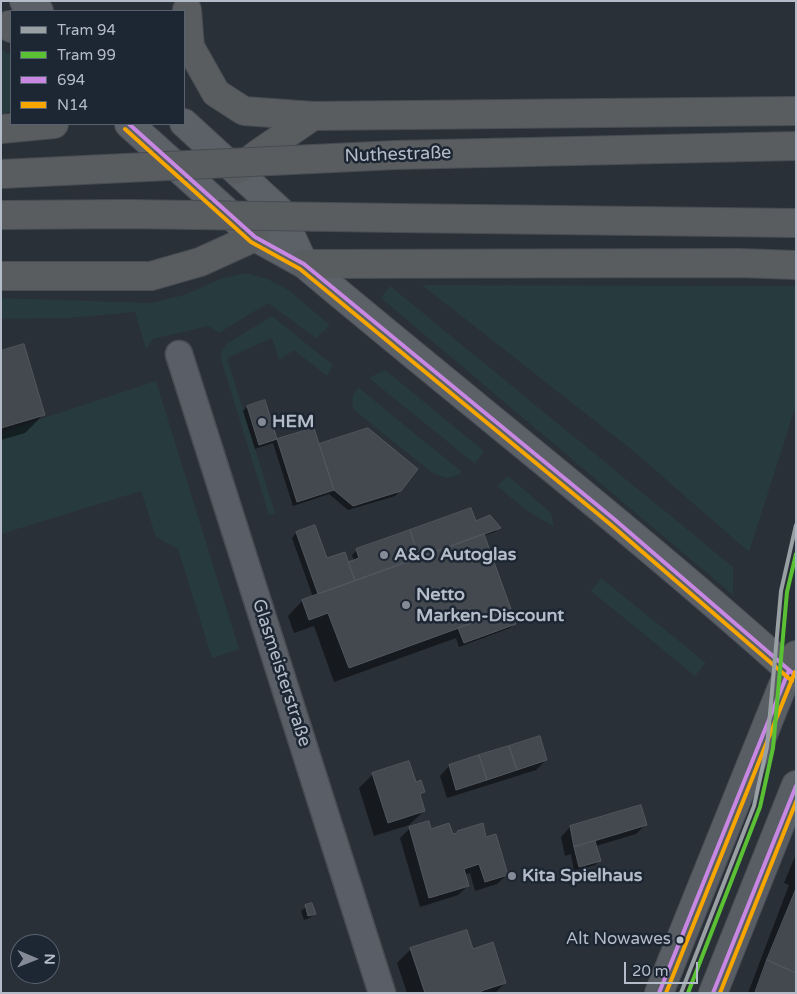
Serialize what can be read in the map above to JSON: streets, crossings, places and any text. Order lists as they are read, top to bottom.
{
  "streets": {
    "highway": ["Nuthestraße"],
    "street": ["Glasmeisterstraße"]
  },
  "places": [
    "HEM",
    "A&O Autoglas",
    "Netto Marken-Discount",
    "Kita Spielhaus",
    "Alt Nowawes"
  ],
  "lines": [
    "transit line 694",
    "transit line N14",
    "tram line 94",
    "tram line 99"
  ],
  "legend": [
    "Tram 94",
    "Tram 99",
    "694",
    "N14"
  ],
  "scale_bar": "20 m",
  "north": "right"
}
